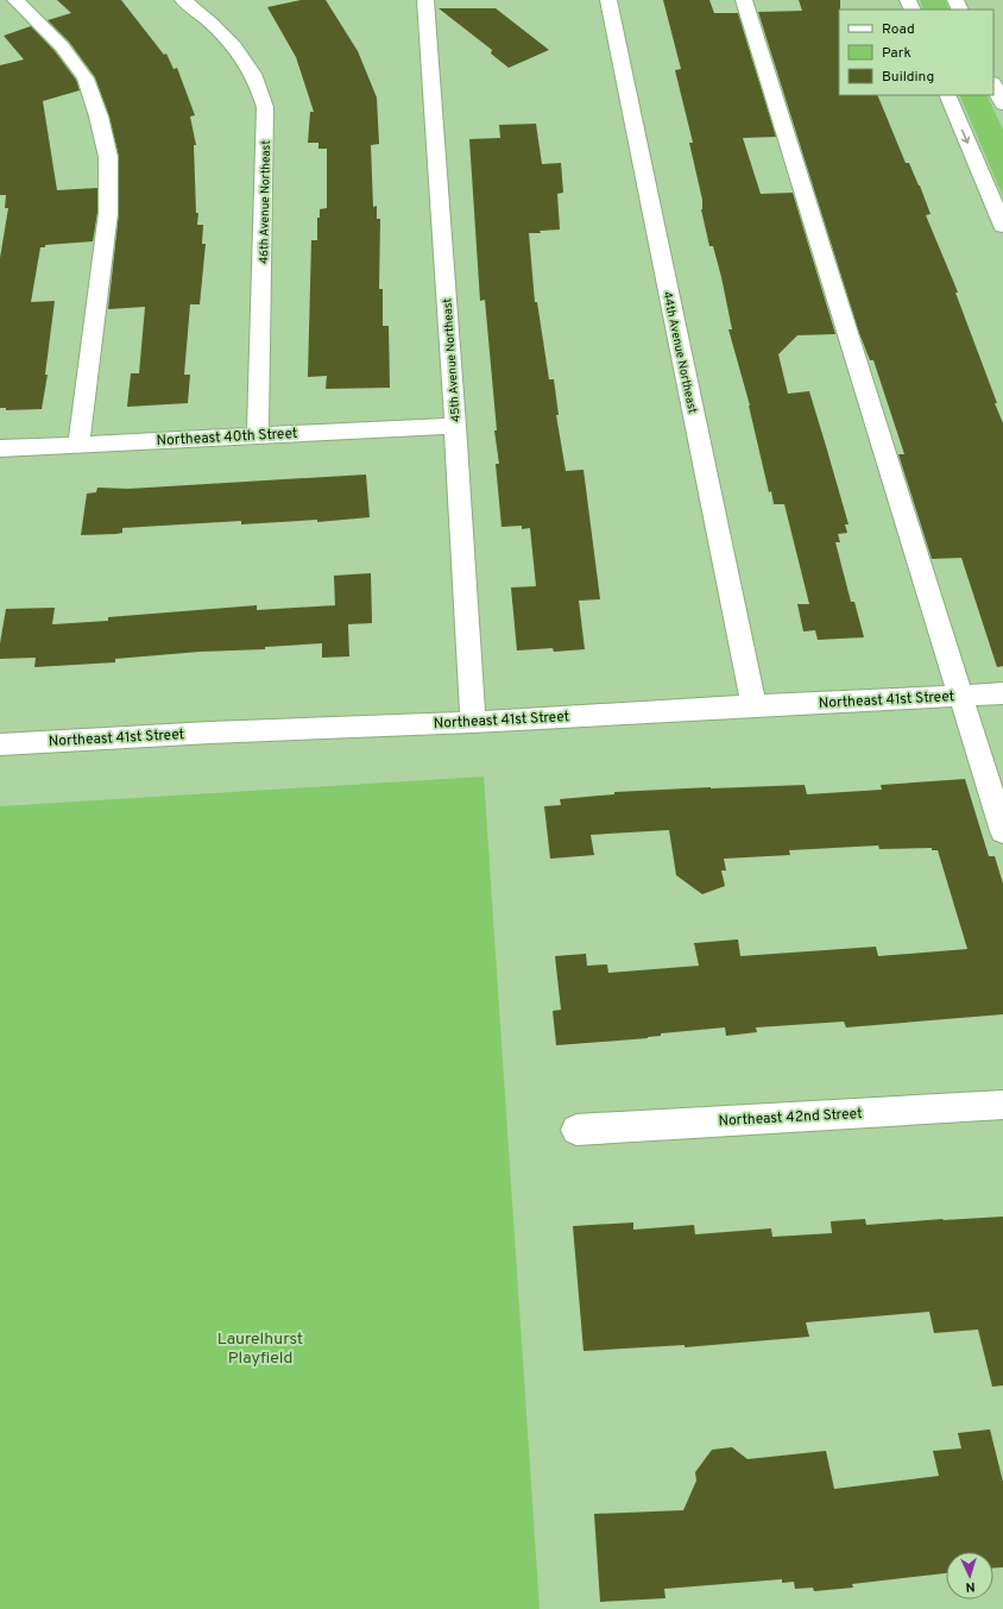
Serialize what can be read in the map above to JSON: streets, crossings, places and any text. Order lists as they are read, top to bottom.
{
  "streets": {
    "street": [
      "46th Avenue Northeast",
      "44th Avenue Northeast",
      "45th Avenue Northeast",
      "Northeast 40th Street",
      "Northeast 41st Street",
      "Northeast 42nd Street"
    ]
  },
  "crossings": [
    ["46th Avenue Northeast", "Northeast 40th Street"],
    ["44th Avenue Northeast", "Northeast 41st Street"],
    ["45th Avenue Northeast", "Northeast 40th Street"],
    ["45th Avenue Northeast", "Northeast 41st Street"]
  ],
  "parks": ["Laurelhurst Playfield"],
  "legend": ["Road", "Park", "Building"],
  "north": "bottom"
}
